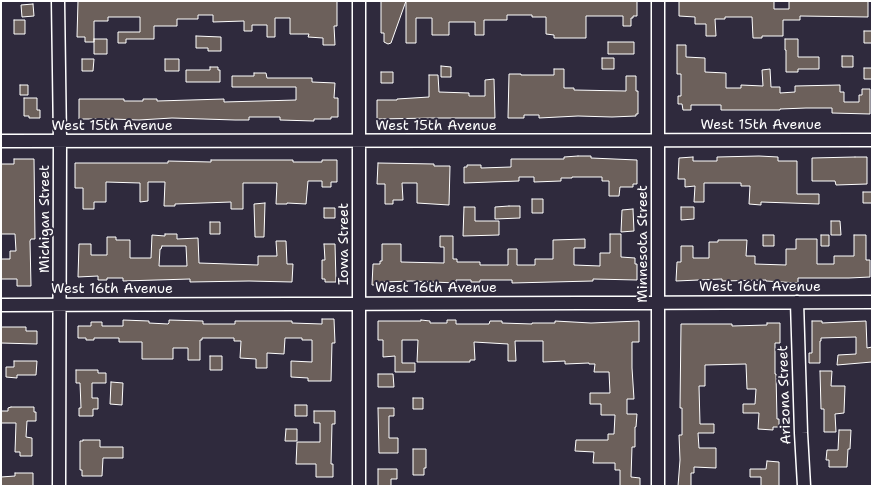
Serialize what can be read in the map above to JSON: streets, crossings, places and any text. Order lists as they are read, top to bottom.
{
  "streets": {
    "street": [
      "West 15th Avenue",
      "Michigan Street",
      "Iowa Street",
      "Minnesota Street",
      "West 16th Avenue",
      "Arizona Street"
    ]
  },
  "crossings": [
    ["West 15th Avenue", "Michigan Street"],
    ["West 15th Avenue", "Iowa Street"],
    ["West 15th Avenue", "Minnesota Street"],
    ["Michigan Street", "West 16th Avenue"],
    ["Iowa Street", "West 16th Avenue"],
    ["Minnesota Street", "West 16th Avenue"],
    ["West 16th Avenue", "Arizona Street"]
  ]
}
